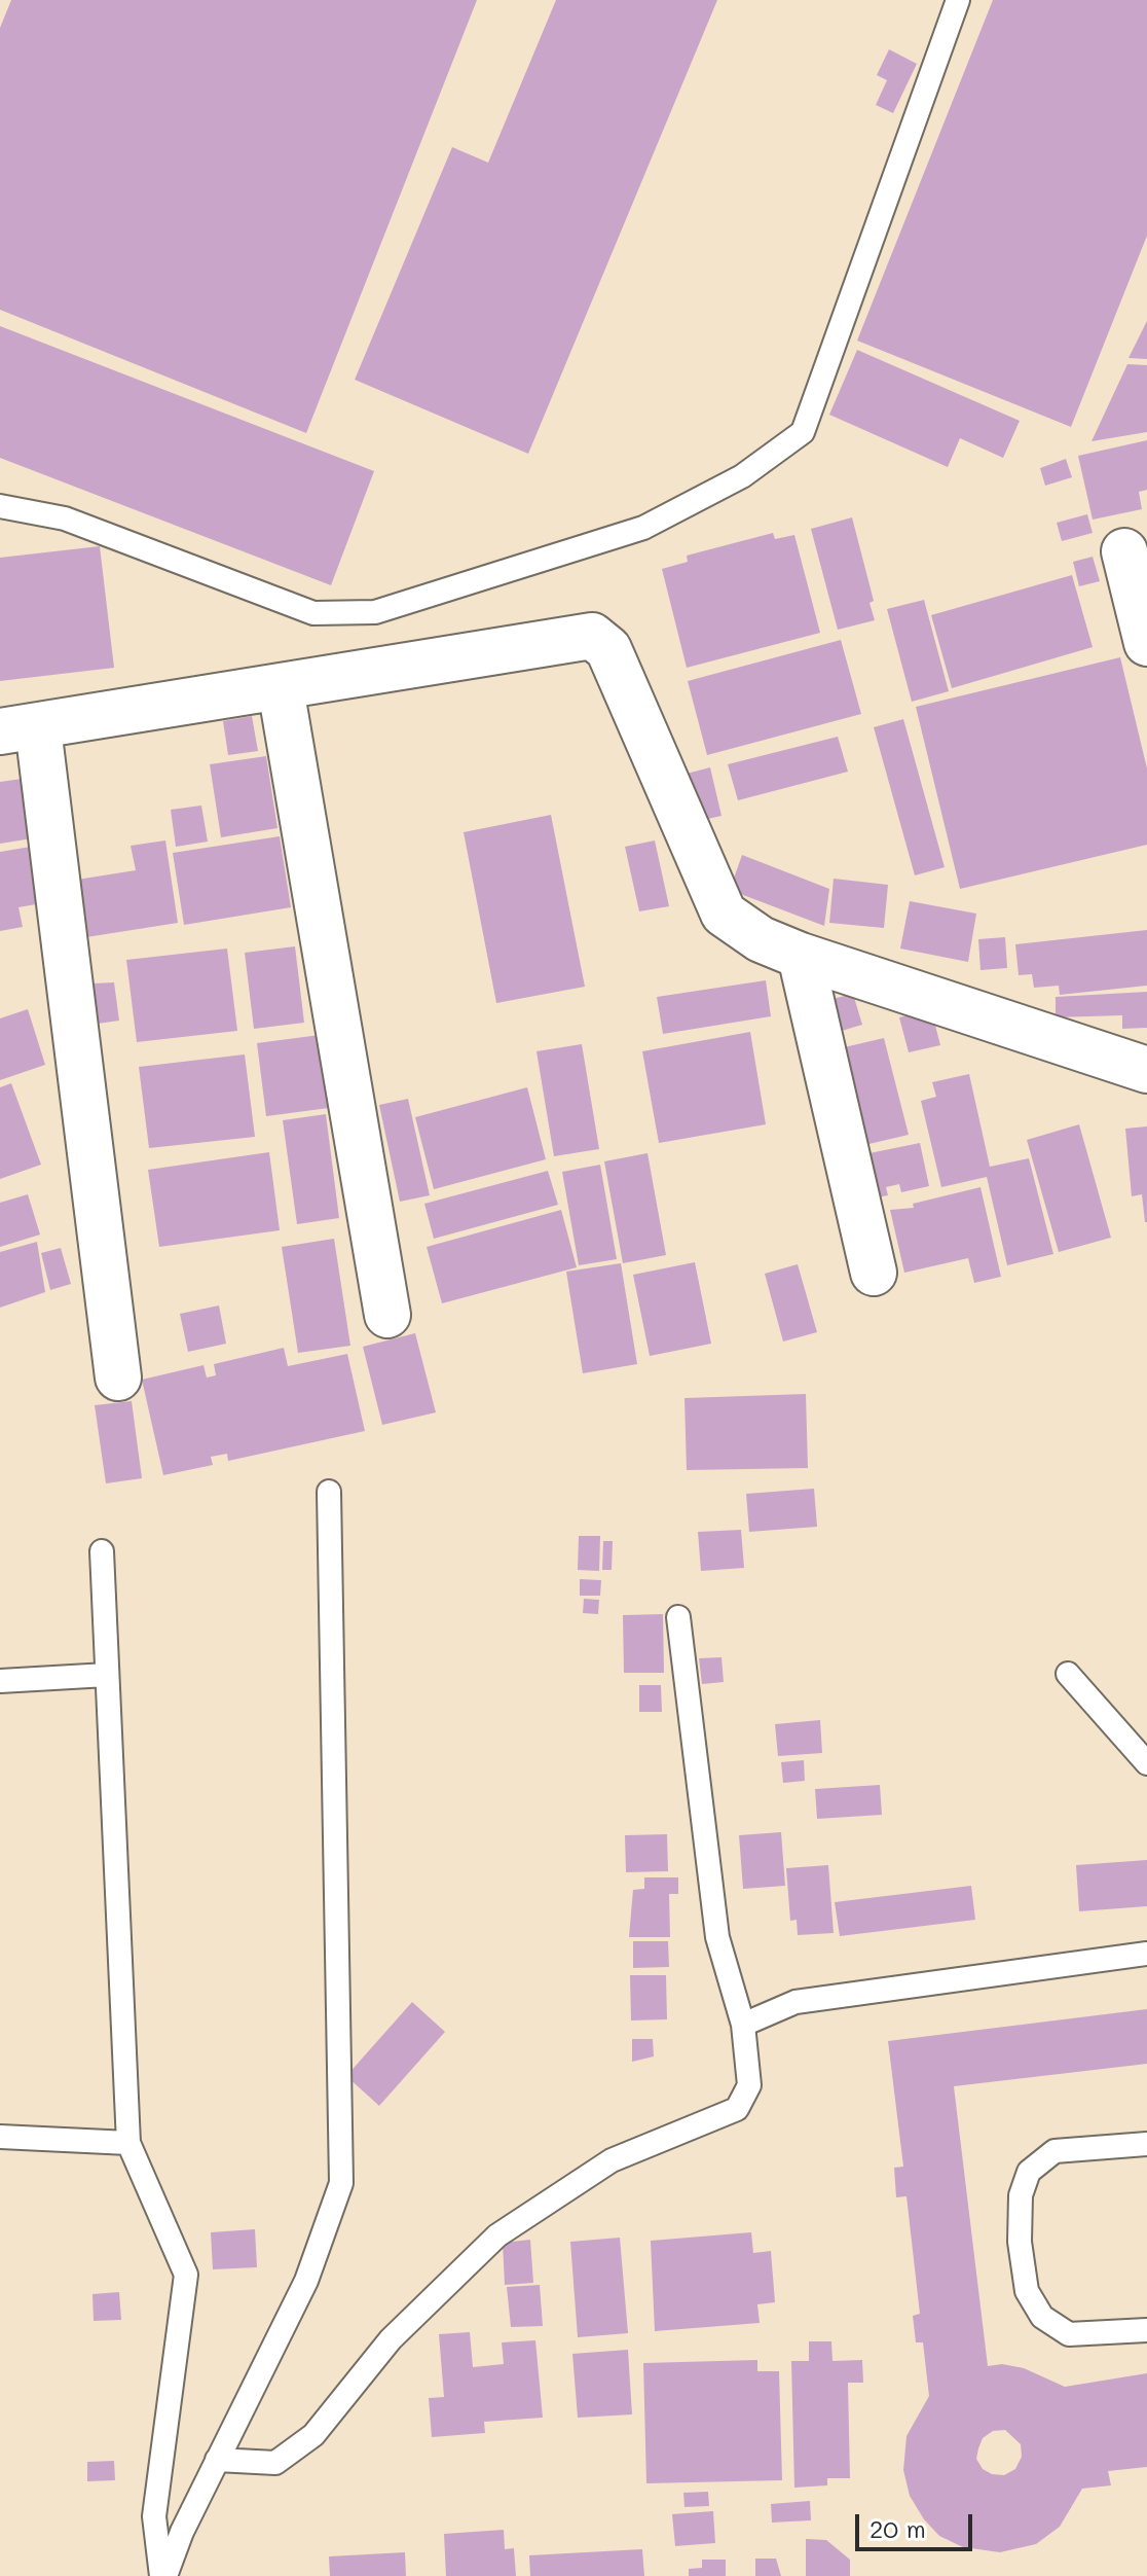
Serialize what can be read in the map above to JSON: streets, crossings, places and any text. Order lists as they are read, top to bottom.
{
  "scale_bar": "20 m"
}
